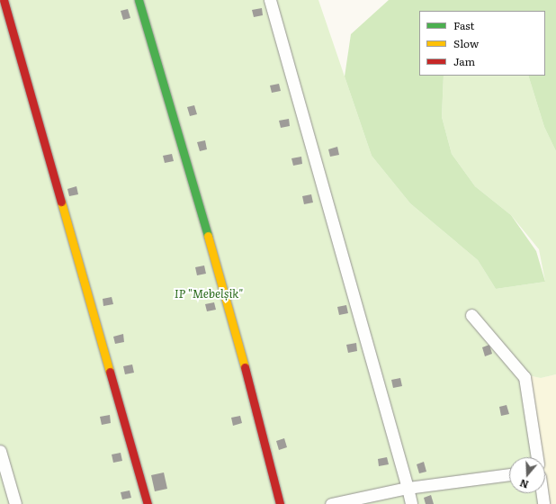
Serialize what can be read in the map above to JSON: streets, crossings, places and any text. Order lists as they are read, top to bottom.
{
  "parks": ["IP \"Mebelșik\""],
  "legend": ["Fast", "Slow", "Jam"],
  "north": "bottom"
}
